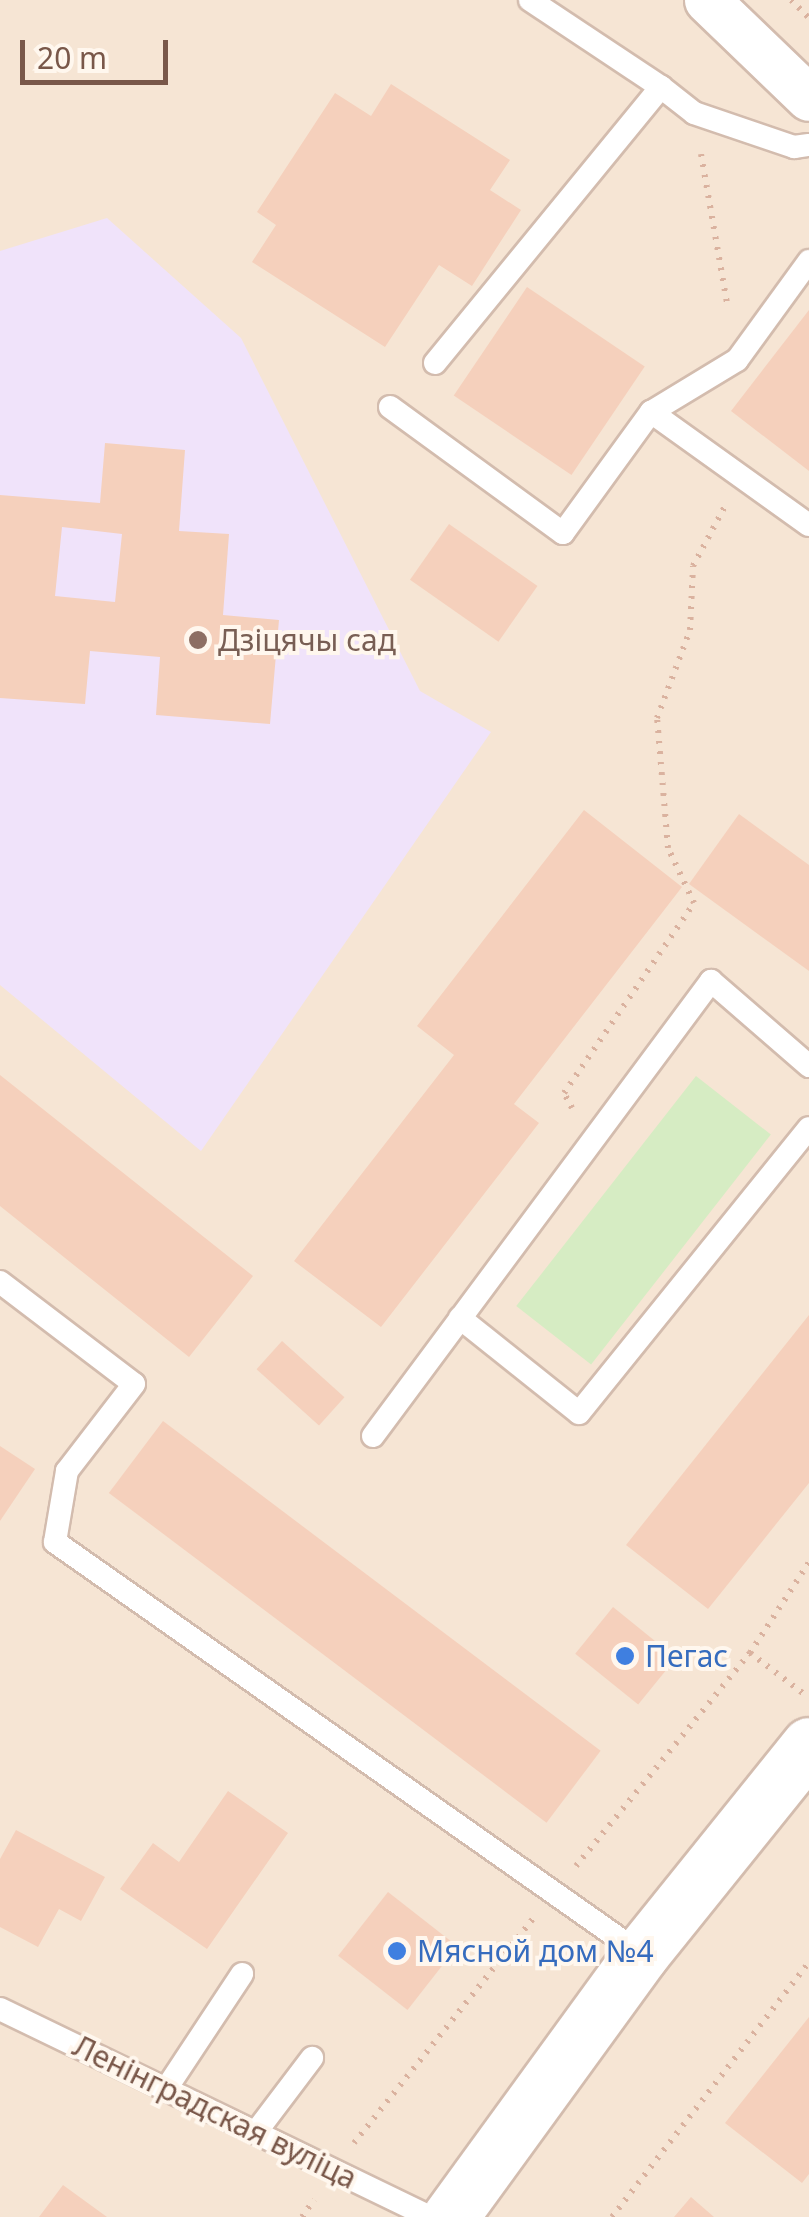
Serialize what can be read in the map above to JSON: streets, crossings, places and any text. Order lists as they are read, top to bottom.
{
  "streets": {
    "lane": ["Ленінградская вуліца"]
  },
  "places": ["Дзіцячы сад", "Пегас", "Мясной дом №4"],
  "scale_bar": "20 m"
}
